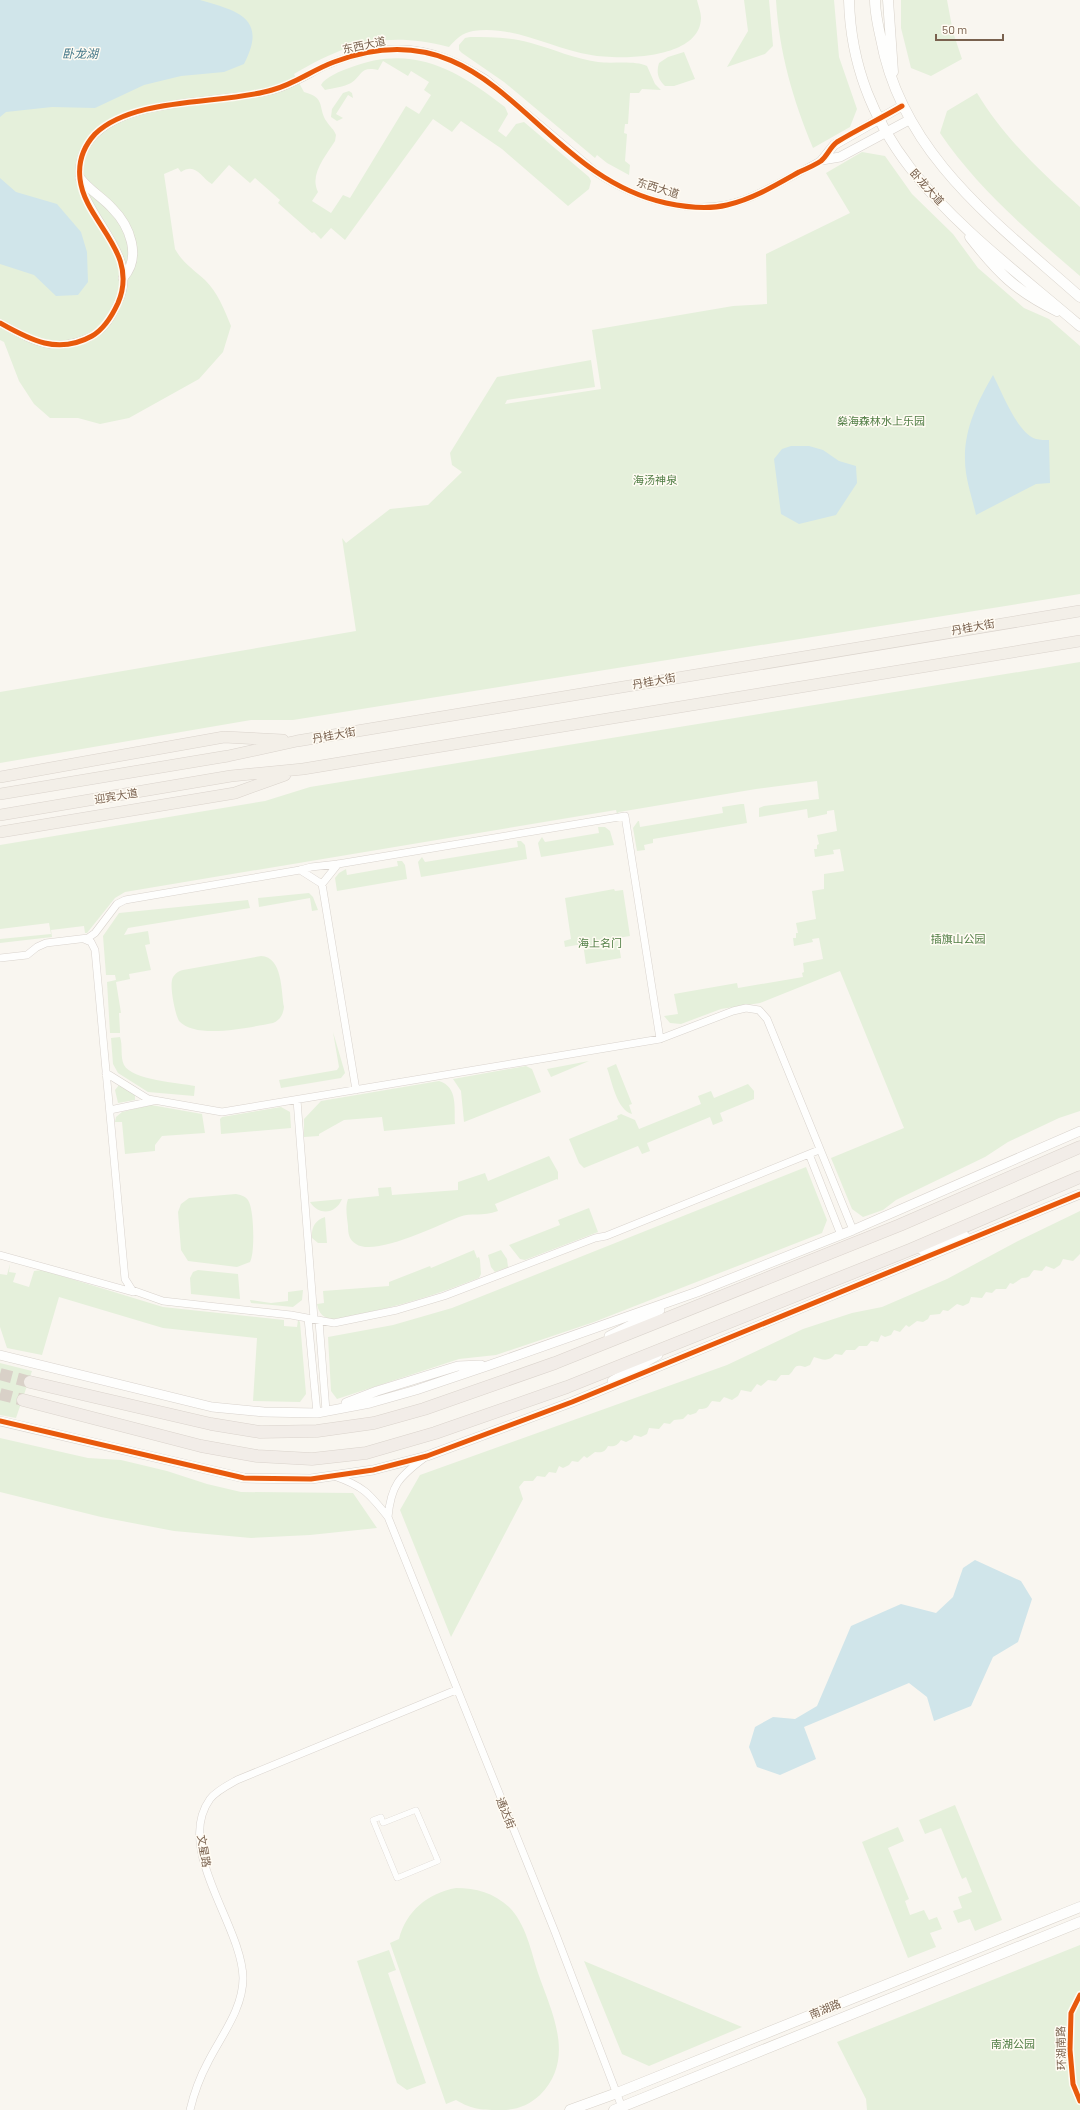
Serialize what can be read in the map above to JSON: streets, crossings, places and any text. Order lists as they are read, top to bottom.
{
  "streets": {
    "main road": [
      "卧龙大道",
      "丹桂大街",
      "迎宾大道",
      "南湖路"
    ],
    "street": ["东西大道", "通达街", "文星路"],
    "cycle path": ["环湖南路"]
  },
  "crossings": [
    ["东西大道", "卧龙大道"],
    ["丹桂大街", "迎宾大道"],
    ["通达街", "文星路"],
    ["通达街", "南湖路"]
  ],
  "water": ["卧龙湖"],
  "parks": [
    "燊海森林水上乐园",
    "海汤神泉",
    "插旗山公园",
    "海上名门",
    "南湖公园"
  ],
  "scale_bar": "50 m"
}
